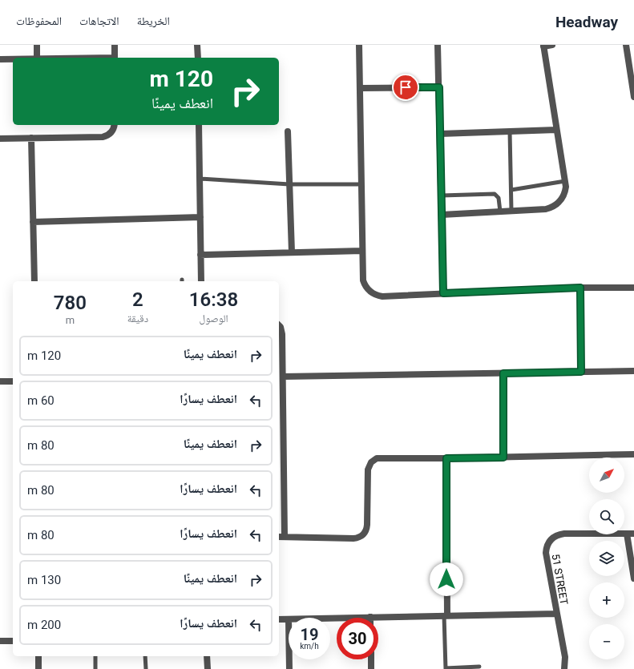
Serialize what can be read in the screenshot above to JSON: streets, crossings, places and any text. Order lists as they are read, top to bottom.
{
  "streets": {
    "street": ["51 STREET"]
  },
  "north": "top right",
  "page": {
    "header": "Headway",
    "nav": ["الخريطة", "الاتجاهات", "المحفوظات"],
    "turn": ["120 m", "انعطف يمينًا"],
    "eta": [
      "16:38",
      "الوصول",
      "2",
      "دقيقة",
      "780",
      "m"
    ],
    "list": [
      {
        "name": "انعطف يمينًا",
        "value": "120 m"
      },
      {
        "name": "انعطف يسارًا",
        "value": "60 m"
      },
      {
        "name": "انعطف يمينًا",
        "value": "80 m"
      },
      {
        "name": "انعطف يسارًا",
        "value": "80 m"
      },
      {
        "name": "انعطف يسارًا",
        "value": "80 m"
      },
      {
        "name": "انعطف يمينًا",
        "value": "130 m"
      },
      {
        "name": "انعطف يسارًا",
        "value": "200 m"
      }
    ],
    "map_buttons": ["+", "−"],
    "speed": "19 km/h",
    "limit": "30"
  }
}
